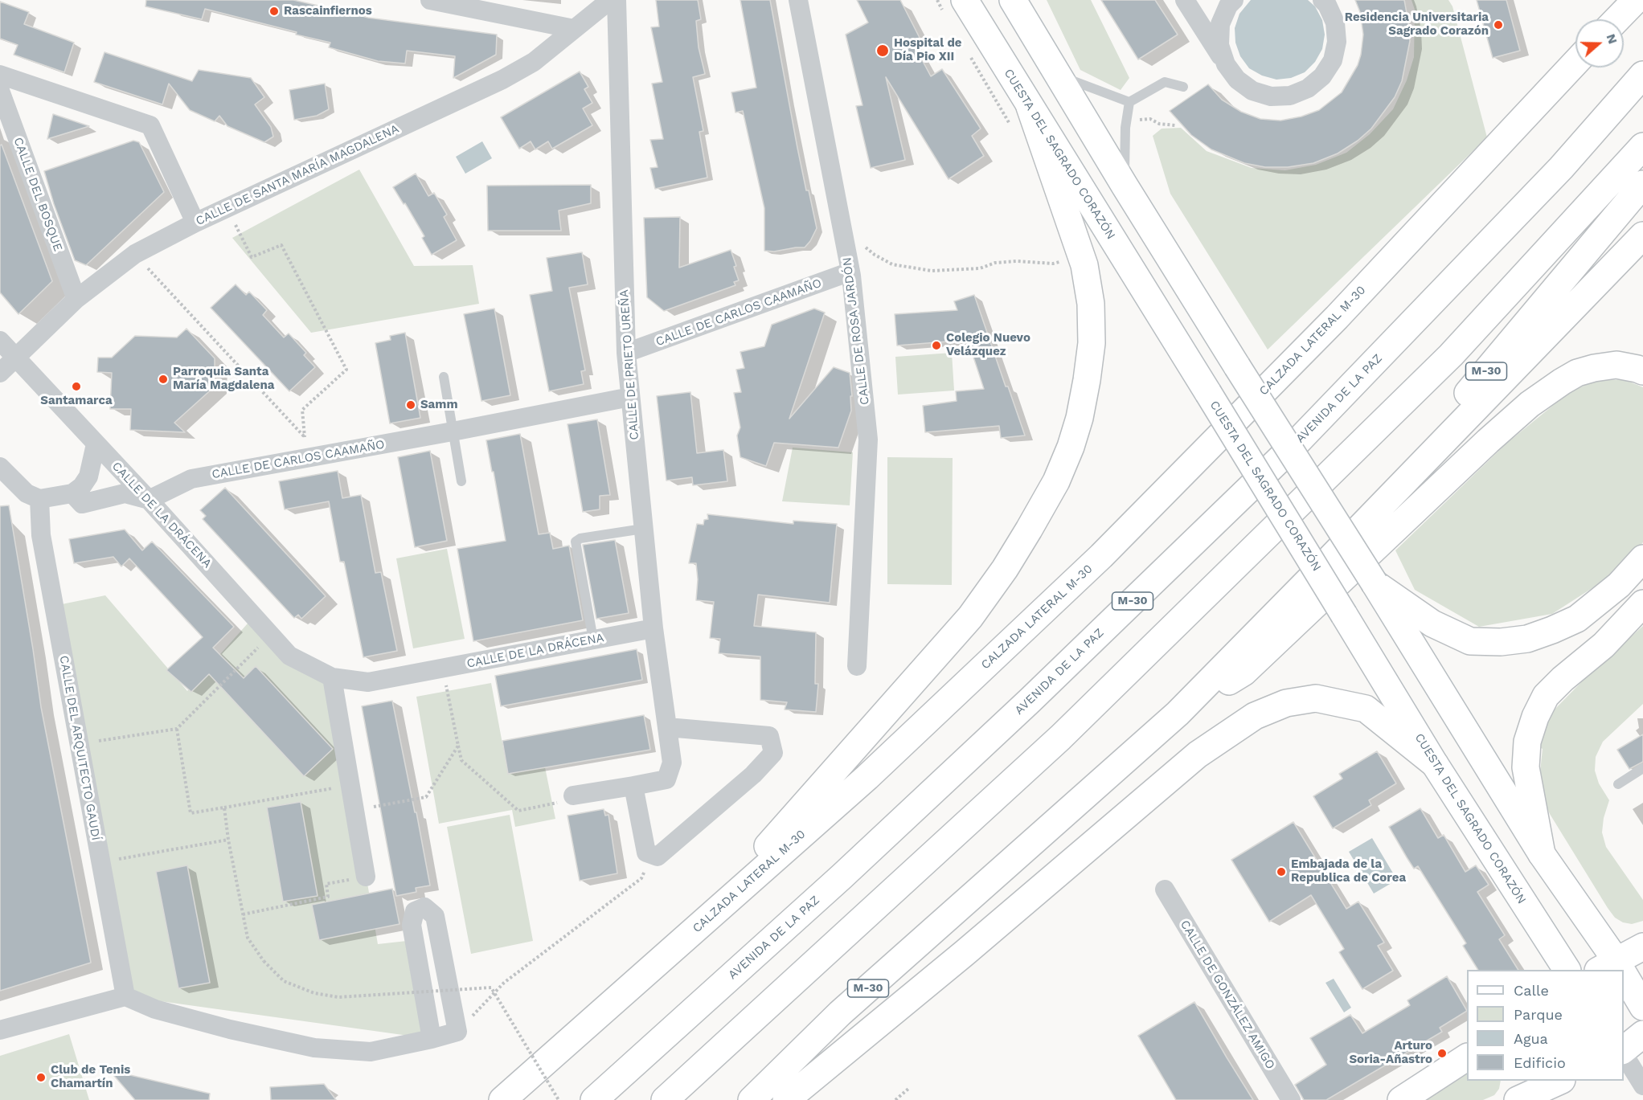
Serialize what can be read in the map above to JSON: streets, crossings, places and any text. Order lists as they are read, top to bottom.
{
  "streets": {
    "main road": [
      "CUESTA DEL SAGRADO CORAZÓN",
      "CALZADA LATERAL M-30",
      "M-30",
      "AVENIDA DE LA PAZ"
    ],
    "street": [
      "CALLE DE SANTA MARÍA MAGDALENA",
      "CALLE DEL BOSQUE",
      "CALLE DE CARLOS CAAMAÑO",
      "CALLE DE ROSA JARDÓN",
      "CALLE DE PRIETO UREÑA",
      "CALLE DE LA DRÁCENA",
      "CALLE DEL ARQUITECTO GAUDÍ",
      "CALLE DE GONZÁLEZ AMIGO"
    ]
  },
  "crossings": [
    ["CALLE DE SANTA MARÍA MAGDALENA", "CALLE DEL BOSQUE"],
    ["CALLE DE SANTA MARÍA MAGDALENA", "CALLE DE LA DRÁCENA"],
    ["CALLE DE CARLOS CAAMAÑO", "CALLE DE ROSA JARDÓN"],
    ["CALLE DE CARLOS CAAMAÑO", "CALLE DE PRIETO UREÑA"],
    ["CALLE DE CARLOS CAAMAÑO", "CALLE DE LA DRÁCENA"],
    ["CALLE DE PRIETO UREÑA", "CALLE DE LA DRÁCENA"]
  ],
  "places": [
    "Rascainfiernos",
    "Residencia Universitaria Sagrado Corazón",
    "Hospital de Día Pio XII",
    "Colegio Nuevo Velázquez",
    "Parroquia Santa María Magdalena",
    "Santamarca",
    "Samm",
    "Embajada de la Republica de Corea",
    "Arturo Soria-Añastro",
    "Club de Tenis Chamartín"
  ],
  "legend": [
    "Calle",
    "Parque",
    "Agua",
    "Edificio"
  ],
  "north": "right"
}
